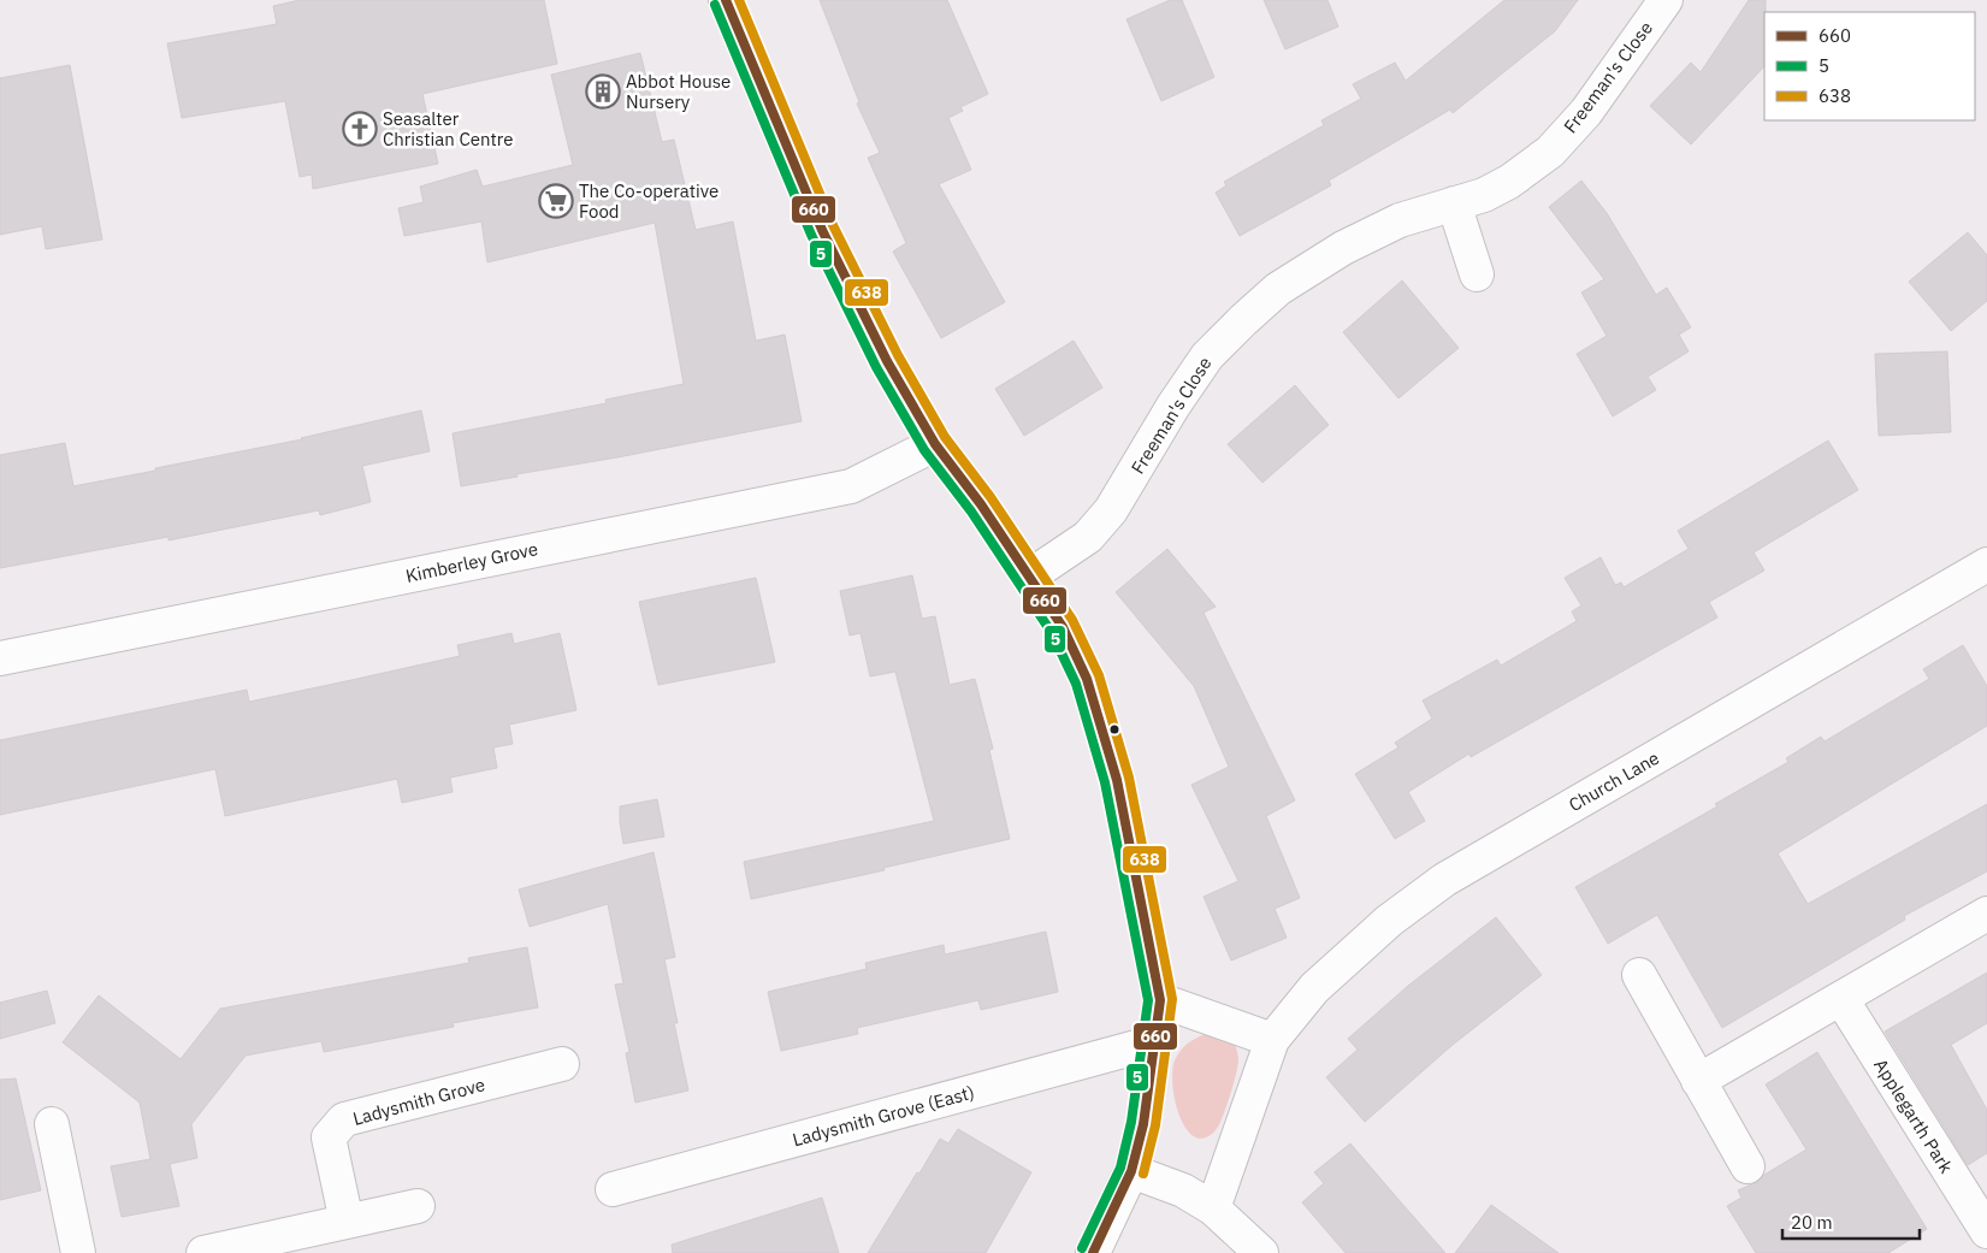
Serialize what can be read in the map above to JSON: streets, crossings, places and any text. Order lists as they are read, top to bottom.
{
  "streets": {
    "street": [
      "Freeman's Close",
      "Kimberley Grove",
      "Church Lane",
      "Ladysmith Grove",
      "Ladysmith Grove (East)",
      "Applegarth Park"
    ]
  },
  "places": {
    "building": ["Abbot House Nursery"],
    "church": ["Seasalter Christian Centre"],
    "supermarket": ["The Co-operative Food"]
  },
  "lines": ["transit line 660", "transit line 638", "transit line 5"],
  "legend": ["660", "5", "638"],
  "scale_bar": "20 m"
}
